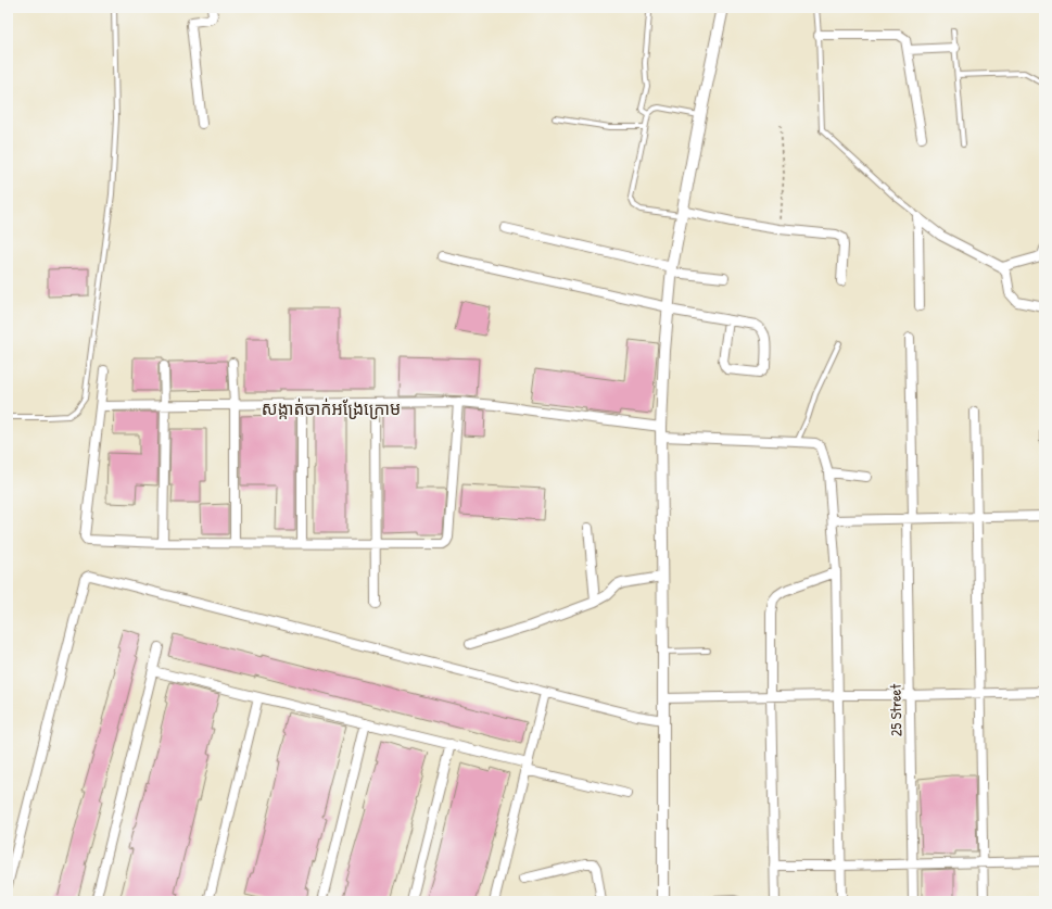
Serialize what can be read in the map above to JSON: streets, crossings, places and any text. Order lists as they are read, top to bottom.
{
  "streets": {
    "street": ["25 Street"]
  },
  "districts": ["សង្កាត់ចាក់អង្រែក្រោម"]
}
